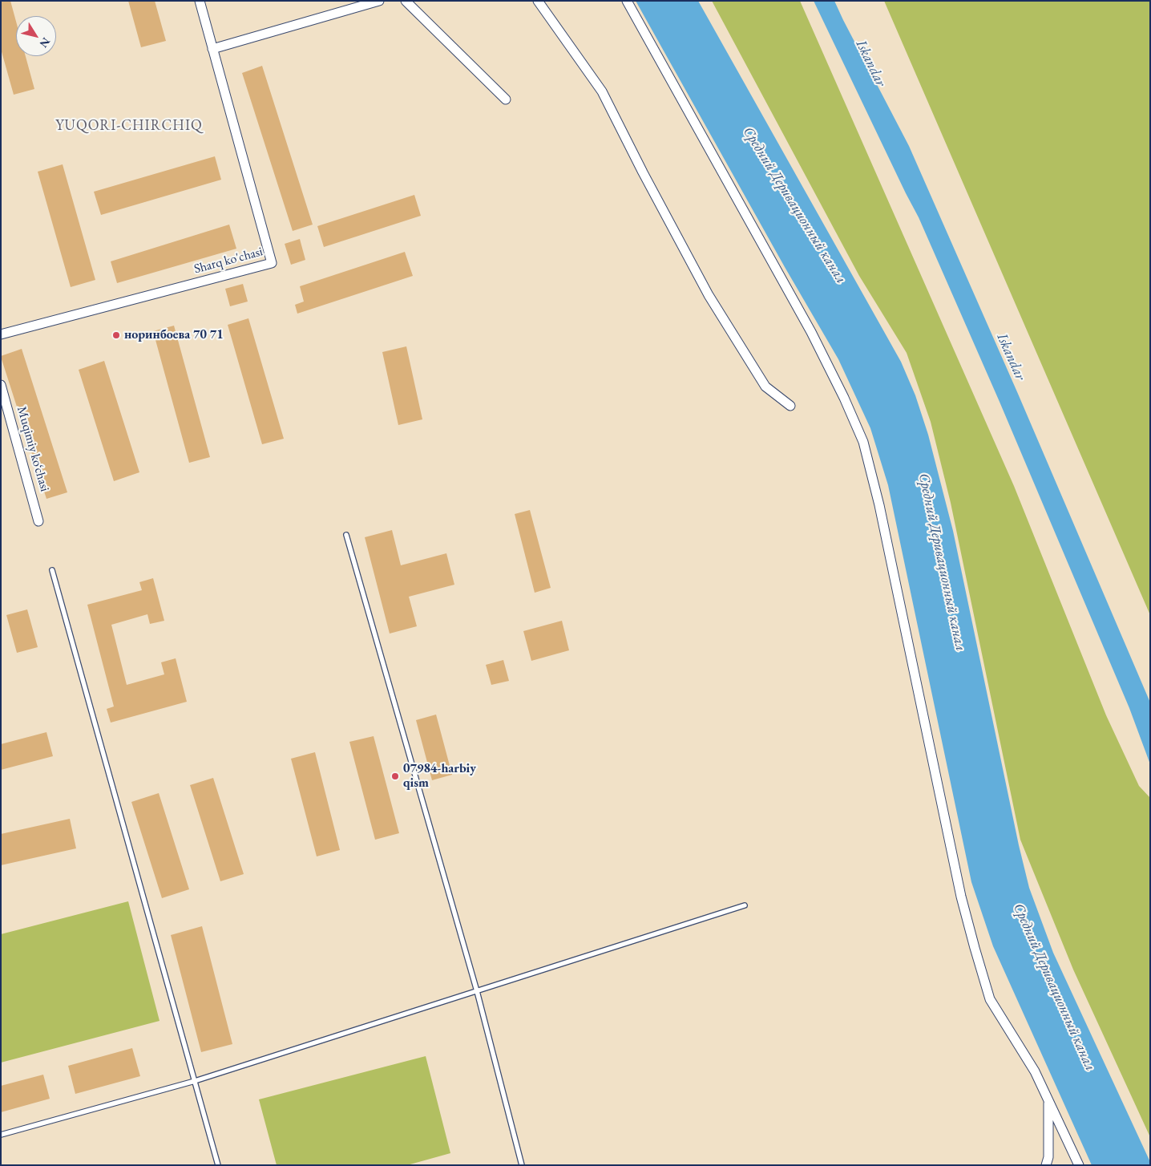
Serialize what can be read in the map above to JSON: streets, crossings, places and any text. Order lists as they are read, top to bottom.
{
  "streets": {
    "street": ["Sharq ko'chasi", "Muqimiy ko‘chasi"]
  },
  "districts": ["YUQORI-CHIRCHIQ"],
  "water": ["Iskandar", "Средний Деривационный канал"],
  "places": ["норинбоева 70 71", "07984-harbiy qism"],
  "north": "bottom right"
}
